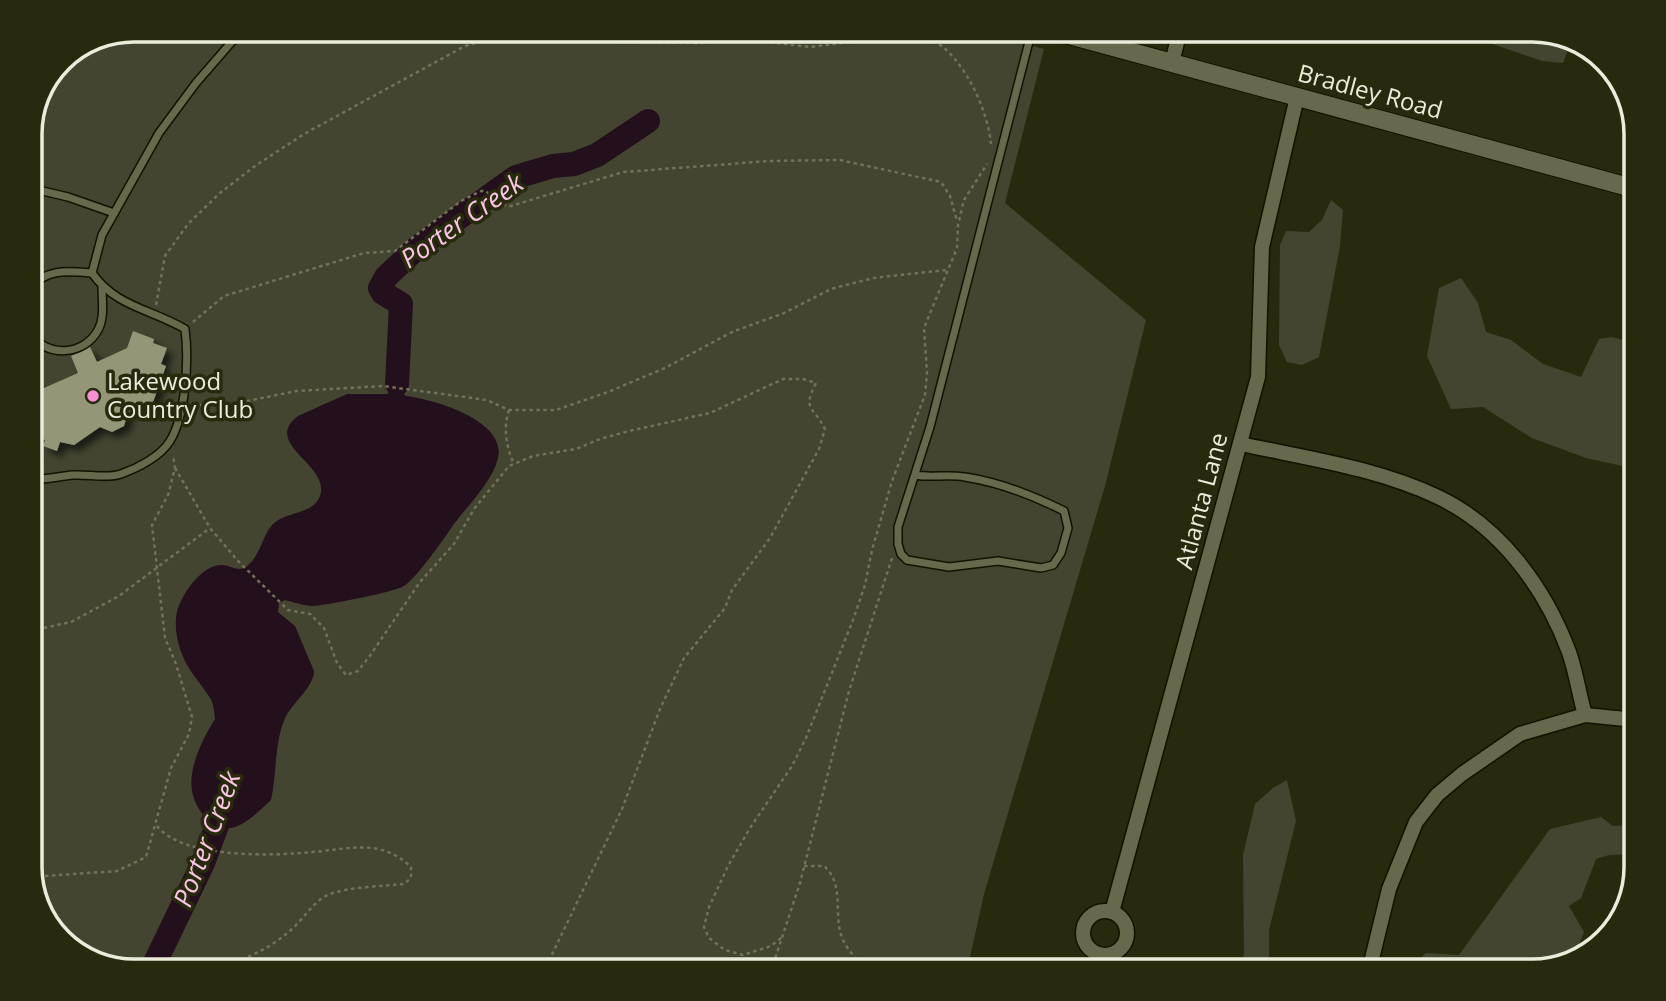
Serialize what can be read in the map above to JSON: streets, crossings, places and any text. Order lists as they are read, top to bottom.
{
  "streets": {
    "street": ["Bradley Road", "Atlanta Lane"]
  },
  "crossings": [
    ["Bradley Road", "Atlanta Lane"]
  ],
  "water": ["Porter Creek"],
  "places": ["Lakewood Country Club"]
}
